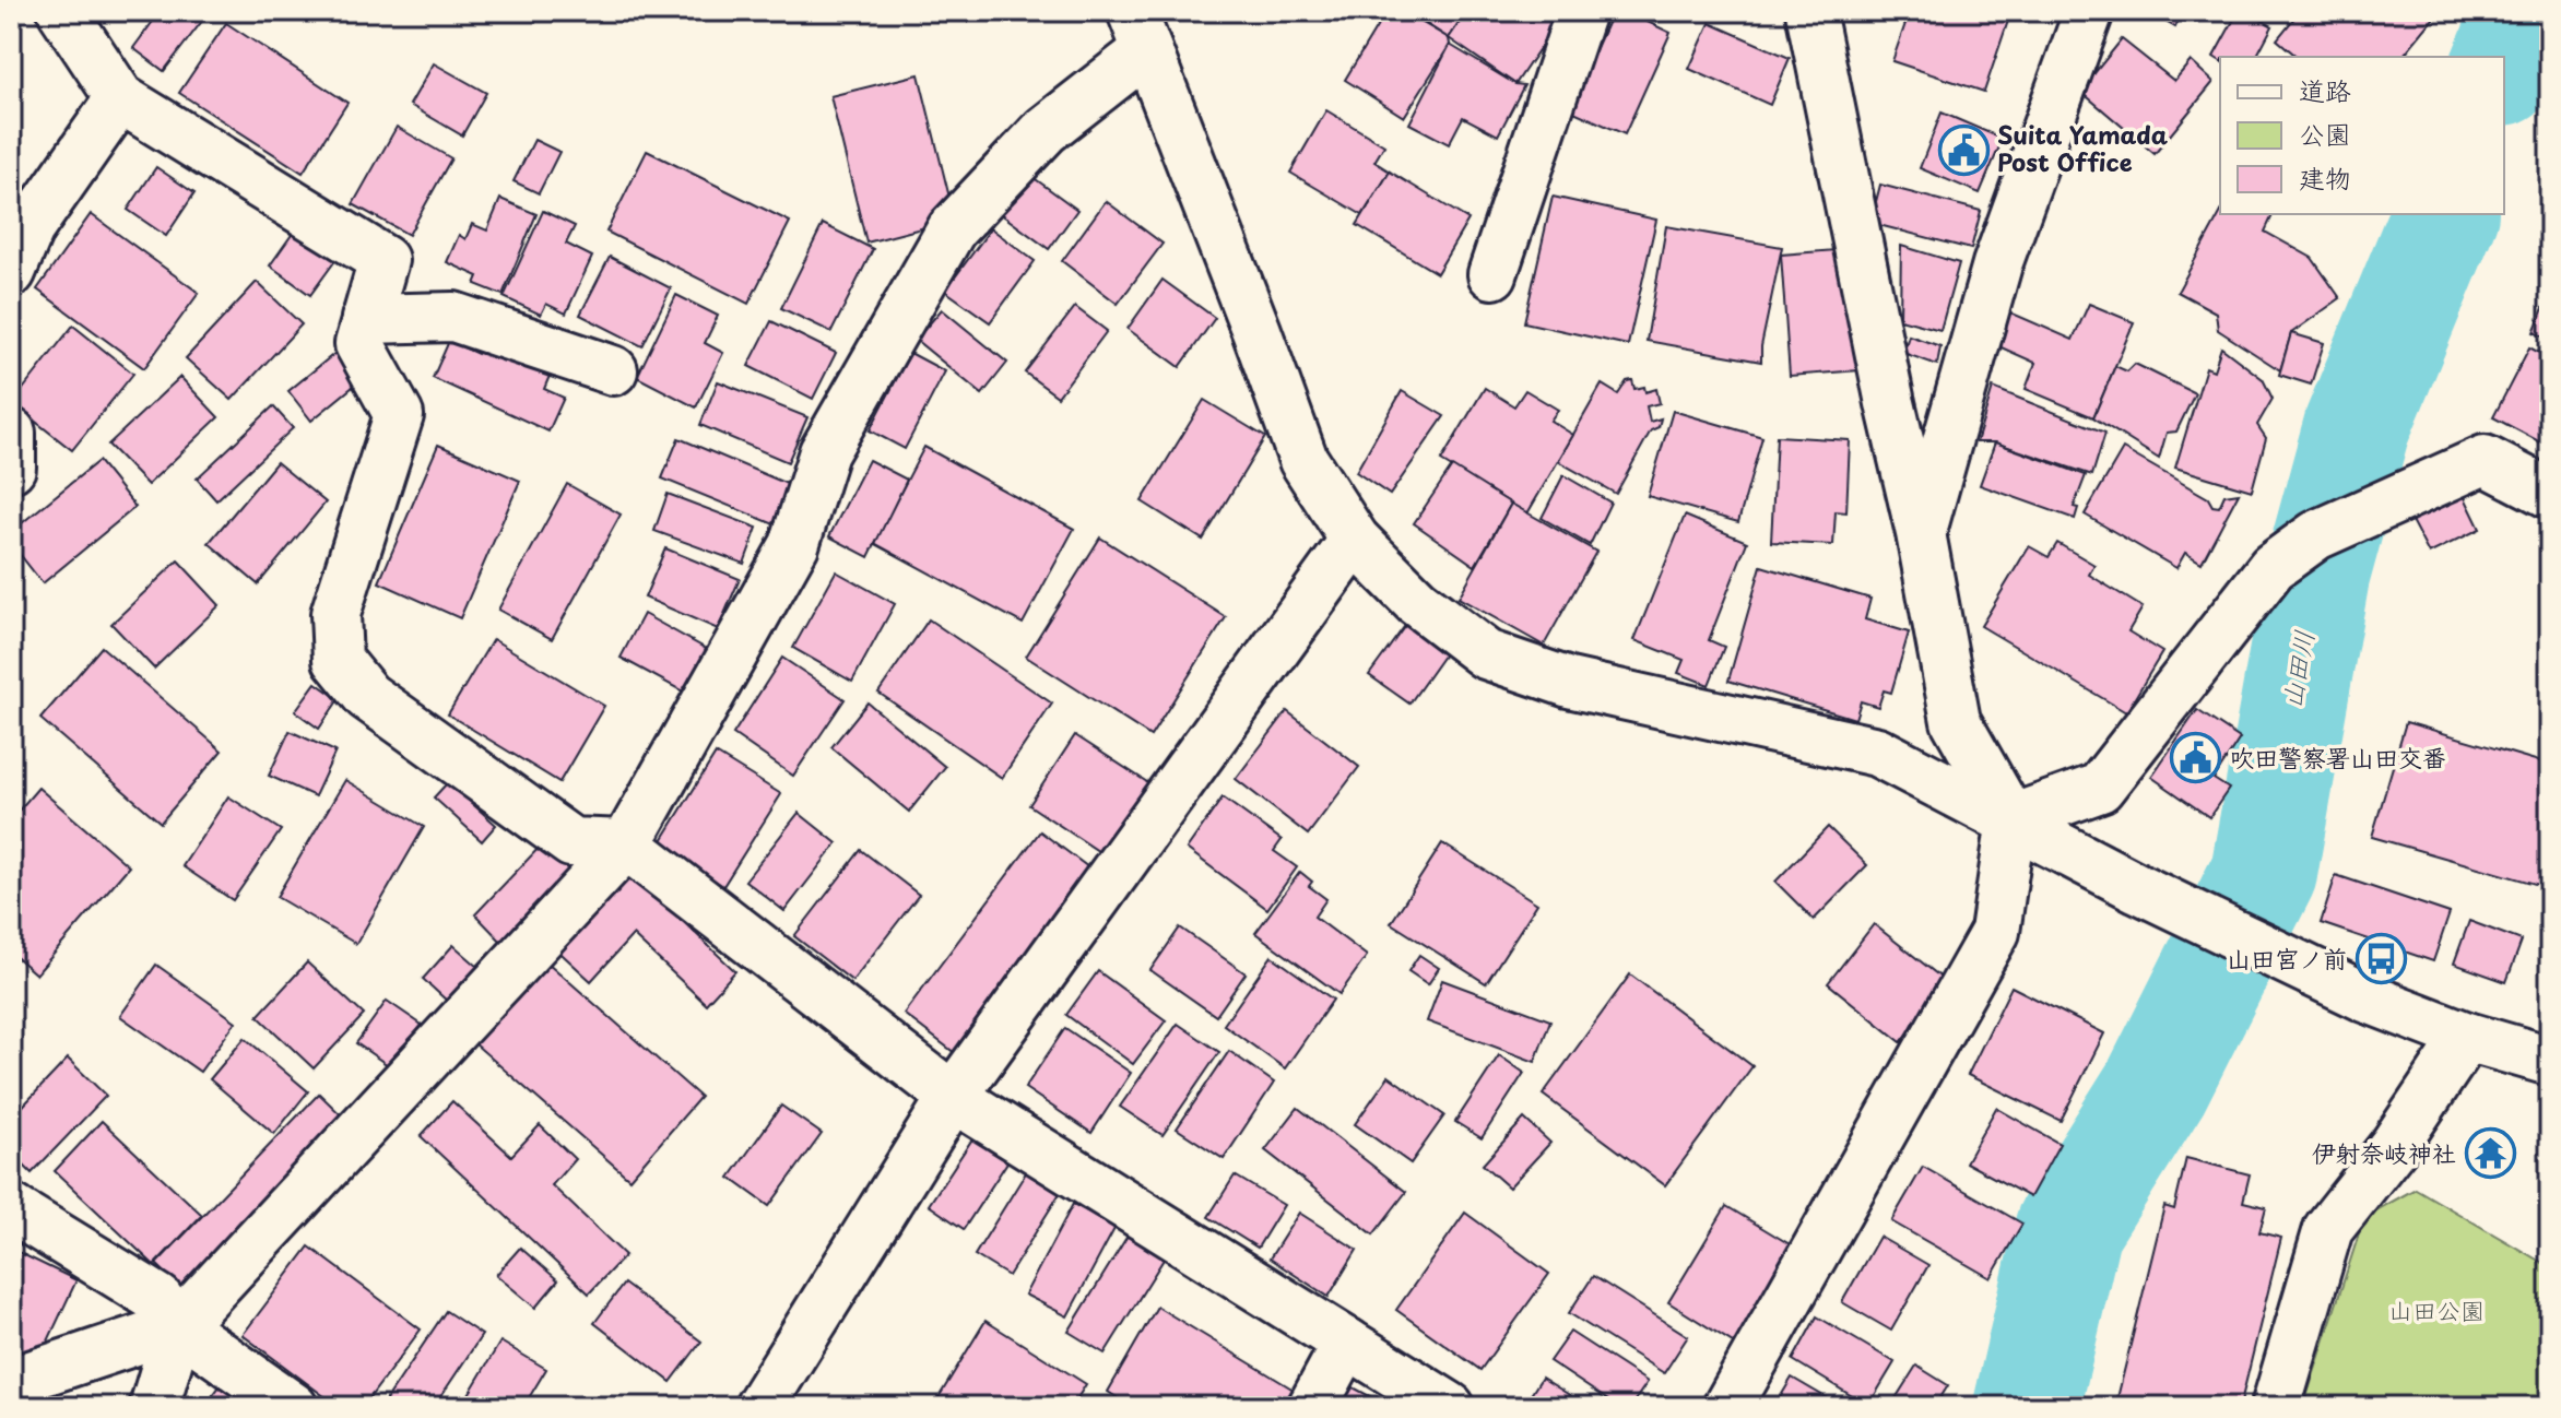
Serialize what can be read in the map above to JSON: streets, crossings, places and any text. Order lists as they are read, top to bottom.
{
  "water": ["山田川"],
  "parks": ["山田公園"],
  "places": {
    "public building": ["Suita Yamada Post Office", "吹田警察署山田交番"],
    "bus stop": ["山田宮ノ前"],
    "temple": ["伊射奈岐神社"]
  },
  "legend": ["道路", "公園", "建物"]
}
